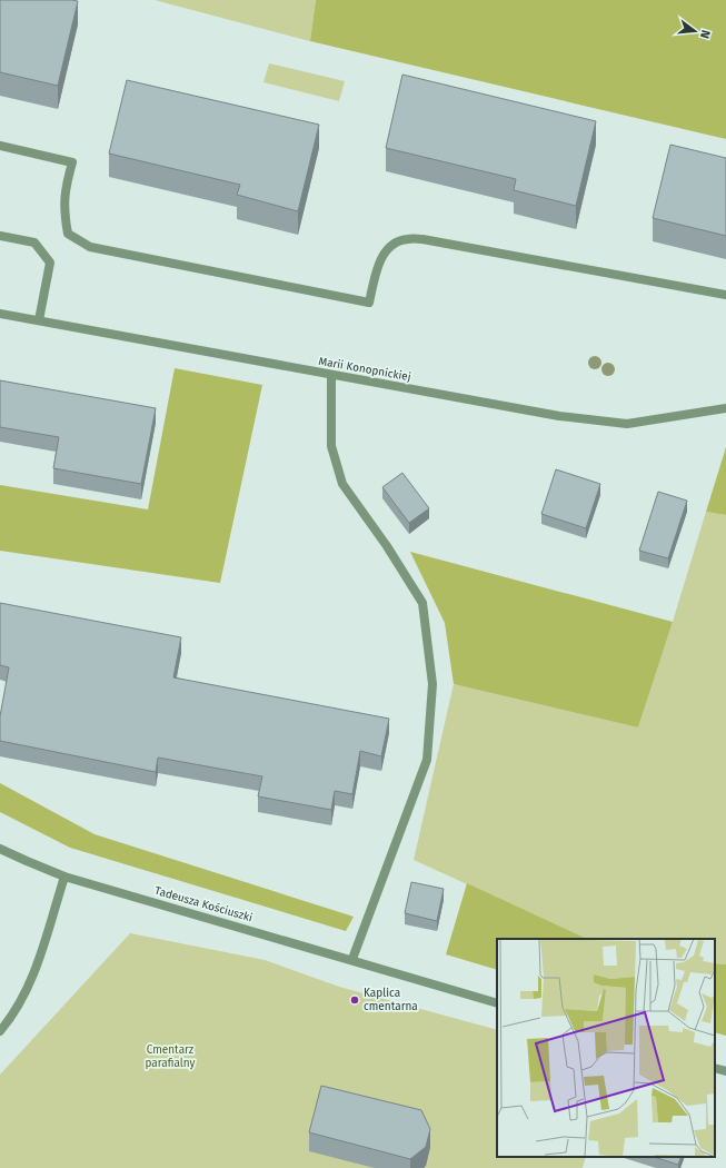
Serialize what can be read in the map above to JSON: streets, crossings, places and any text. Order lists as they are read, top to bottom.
{
  "streets": {
    "street": ["Marii Konopnickiej", "Tadeusza Kościuszki"]
  },
  "parks": ["Cmentarz parafialny"],
  "places": ["Kaplica cmentarna"],
  "north": "right"
}
